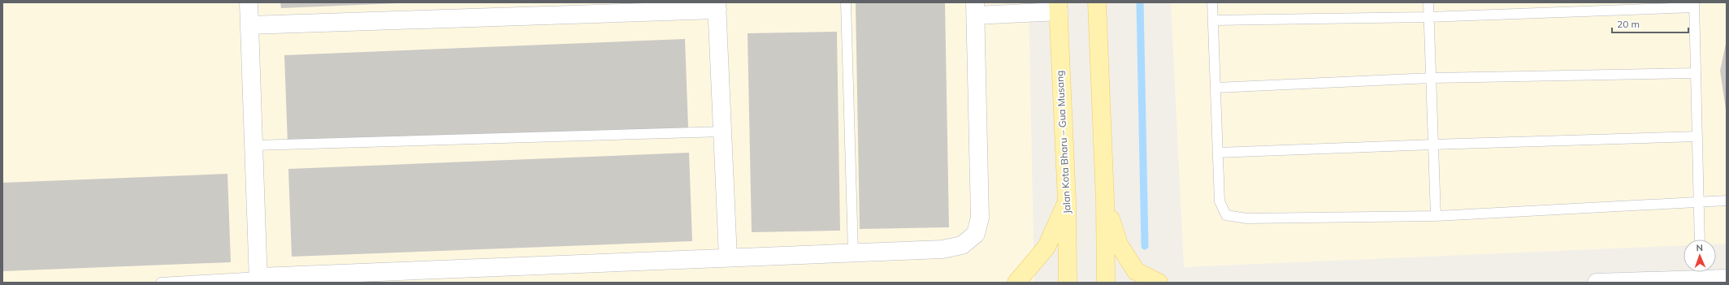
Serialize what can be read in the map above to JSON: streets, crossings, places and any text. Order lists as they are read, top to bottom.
{
  "streets": {
    "main road": ["Jalan Kota Bharu – Gua Musang"]
  },
  "scale_bar": "20 m",
  "north": "top"
}
